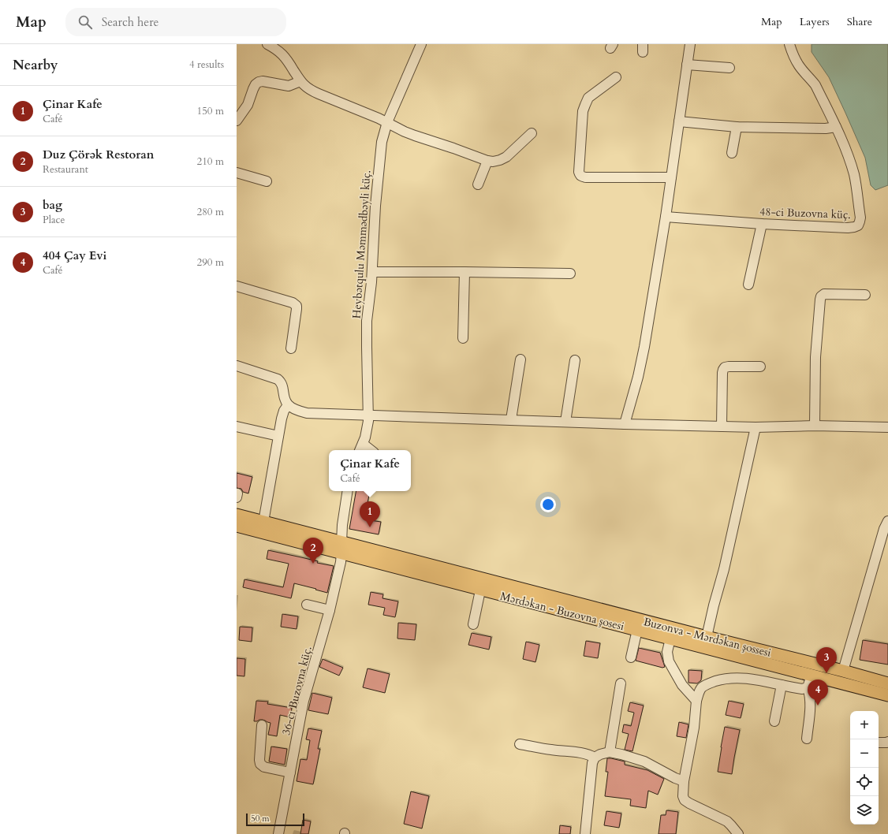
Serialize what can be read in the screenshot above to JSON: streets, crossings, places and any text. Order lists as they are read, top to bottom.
{
  "streets": {
    "main road": ["Mərdəkan - Buzovna şosesi", "Buzonva - Mərdəkan şossesi"],
    "street": ["48-ci Buzovna küç.", "Heybətqulu Məmmədbəyli küç.", "36-cı Buzovna küç."]
  },
  "crossings": [
    ["Mərdəkan - Buzovna şosesi", "Buzonva - Mərdəkan şossesi"],
    ["Mərdəkan - Buzovna şosesi", "36-cı Buzovna küç."],
    ["Buzonva - Mərdəkan şossesi", "36-cı Buzovna küç."]
  ],
  "scale_bar": "50 m",
  "page": {
    "header": "Map",
    "search": "Search here",
    "nav": ["Map", "Layers", "Share"],
    "heading": ["Nearby", "4 results"],
    "list": [
      {
        "mark": "1",
        "name": "Çinar Kafe",
        "note": "Café",
        "value": "150 m"
      },
      {
        "mark": "2",
        "name": "Duz Çörək Restoran",
        "note": "Restaurant",
        "value": "210 m"
      },
      {
        "mark": "3",
        "name": "bag",
        "note": "Place",
        "value": "280 m"
      },
      {
        "mark": "4",
        "name": "404 Çay Evi",
        "note": "Café",
        "value": "290 m"
      }
    ],
    "popup": ["Çinar Kafe", "Café"],
    "pins": [
      "1",
      "2",
      "3",
      "4"
    ],
    "map_buttons": ["+", "−"],
    "scale": "50 m"
  }
}
